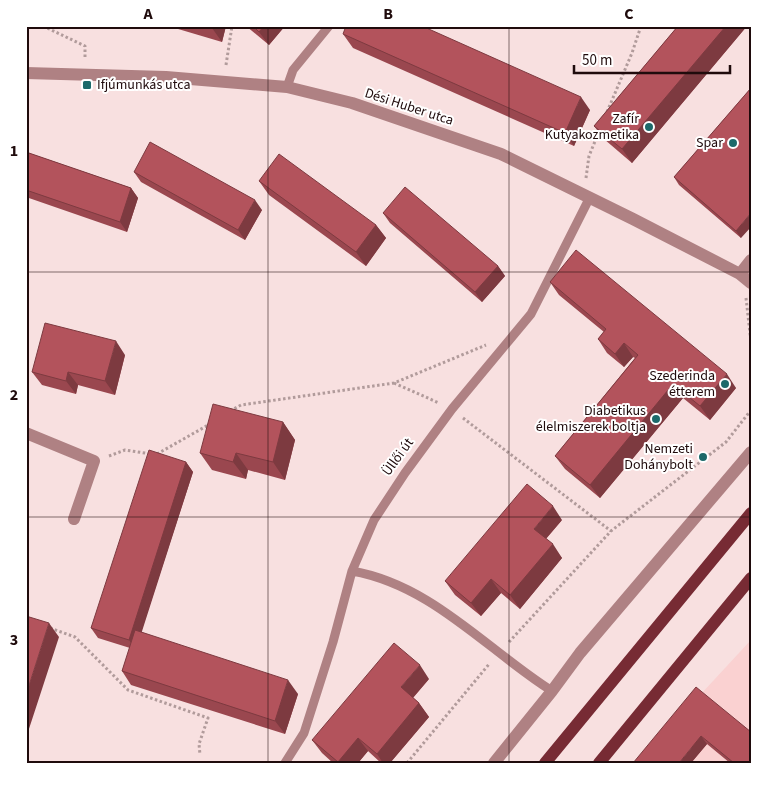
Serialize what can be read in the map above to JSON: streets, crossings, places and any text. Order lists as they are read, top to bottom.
{
  "streets": {
    "street": ["Dési Huber utca"],
    "lane": ["Üllői út"]
  },
  "crossings": [
    ["Dési Huber utca", "Üllői út"]
  ],
  "places": {
    "transit": ["Ifjúmunkás utca"],
    "other": [
      "Zafír Kutyakozmetika",
      "Spar",
      "Szederinda étterem",
      "Diabetikus élelmiszerek boltja",
      "Nemzeti Dohánybolt"
    ]
  },
  "scale_bar": "50 m",
  "grid": {
    "columns": ["A", "B", "C"],
    "rows": ["1", "2", "3"]
  }
}
